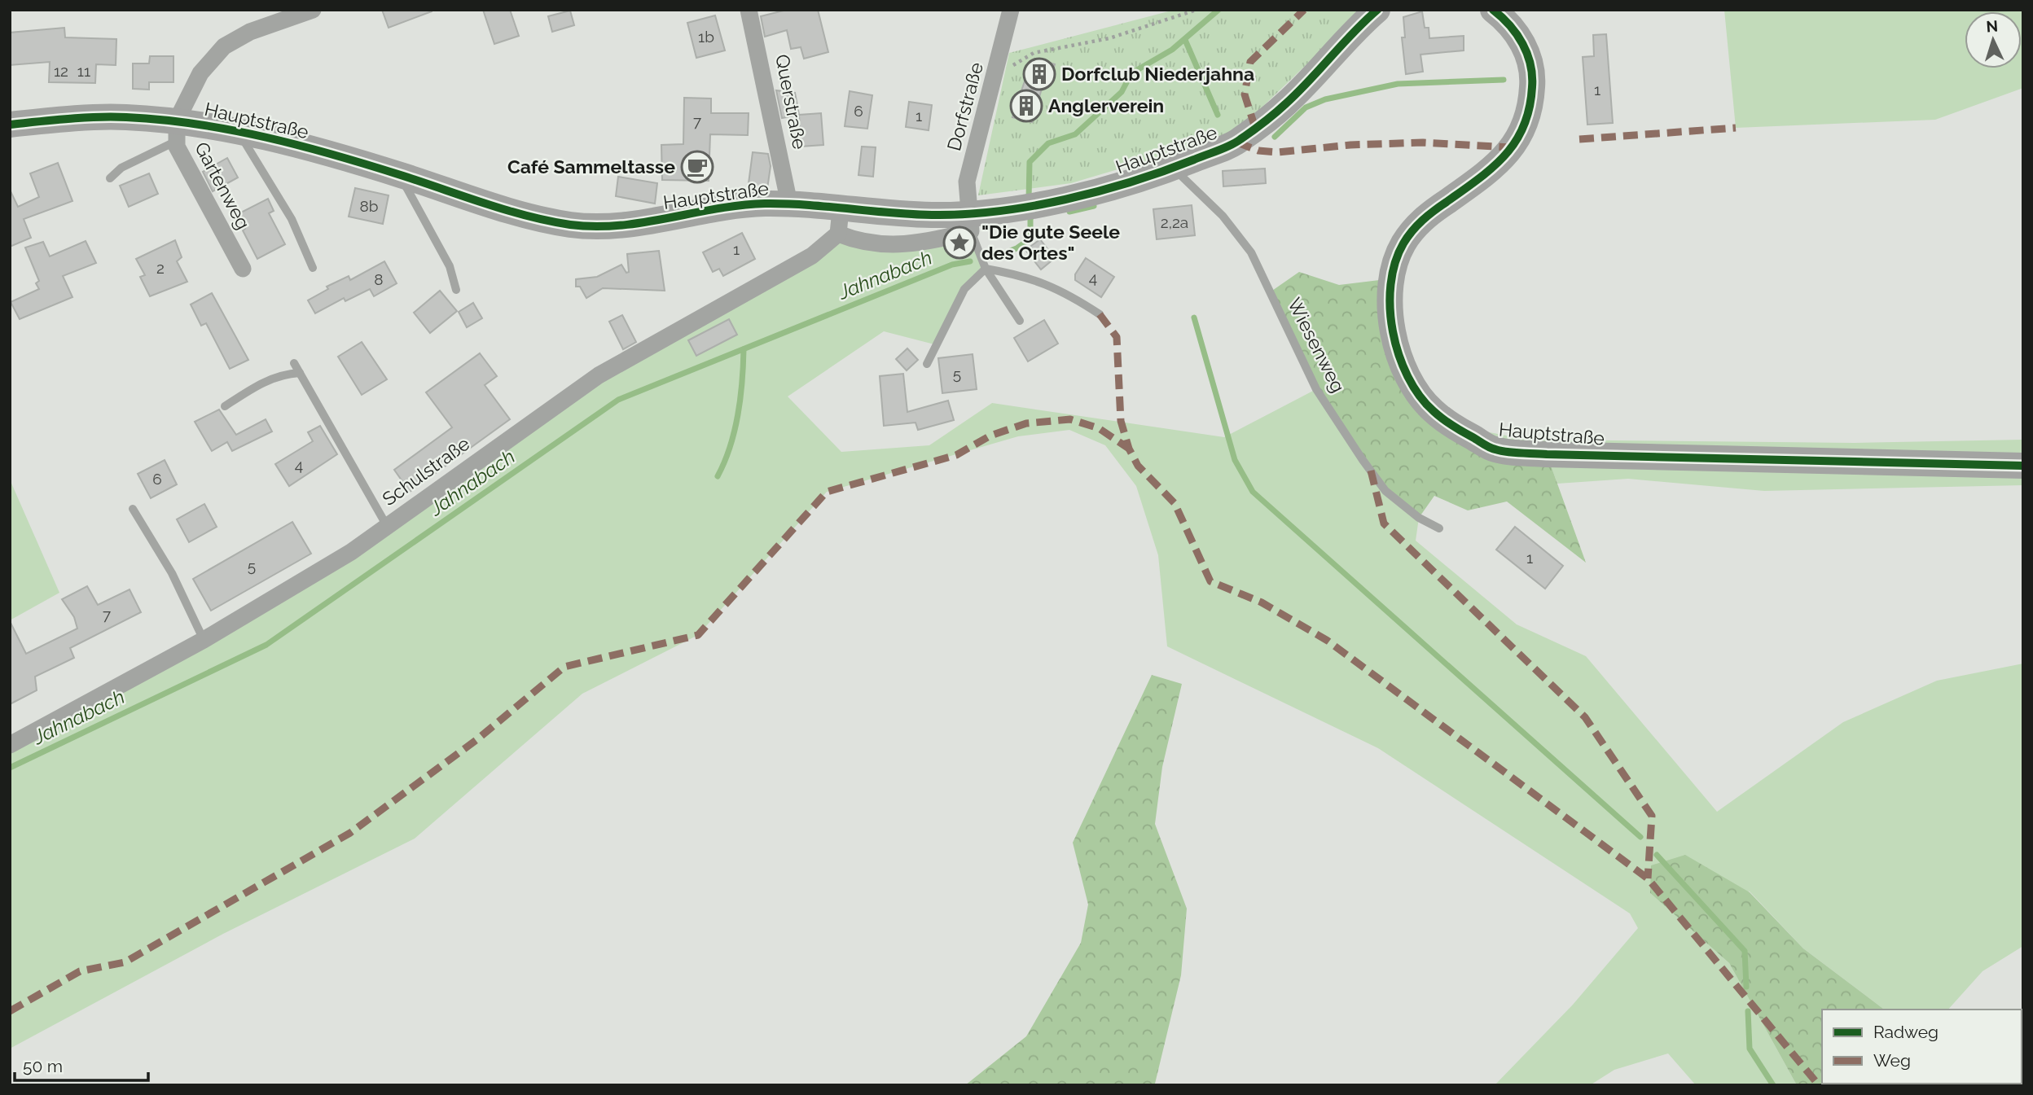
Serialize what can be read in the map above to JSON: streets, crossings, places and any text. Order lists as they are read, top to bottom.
{
  "streets": {
    "street": [
      "Querstraße",
      "Dorfstraße",
      "Hauptstraße",
      "Gartenweg",
      "Schulstraße"
    ],
    "lane": ["Wiesenweg"]
  },
  "crossings": [
    ["Querstraße", "Hauptstraße"],
    ["Dorfstraße", "Hauptstraße"],
    ["Hauptstraße", "Gartenweg"],
    ["Hauptstraße", "Wiesenweg"],
    ["Hauptstraße", "Schulstraße"]
  ],
  "water": ["Jahnabach"],
  "places": {
    "building": ["Dorfclub Niederjahna", "Anglerverein"],
    "cafe": ["Café Sammeltasse"],
    "place": ["\"Die gute Seele des Ortes\""]
  },
  "house_numbers": [
    "1b",
    "12",
    "11",
    "1",
    "6",
    "1",
    "7",
    "8b",
    "2,2a",
    "1",
    "2",
    "4",
    "8",
    "5",
    "4",
    "6",
    "1",
    "5",
    "7"
  ],
  "legend": ["Radweg", "Weg"],
  "scale_bar": "50 m",
  "north": "top"
}
